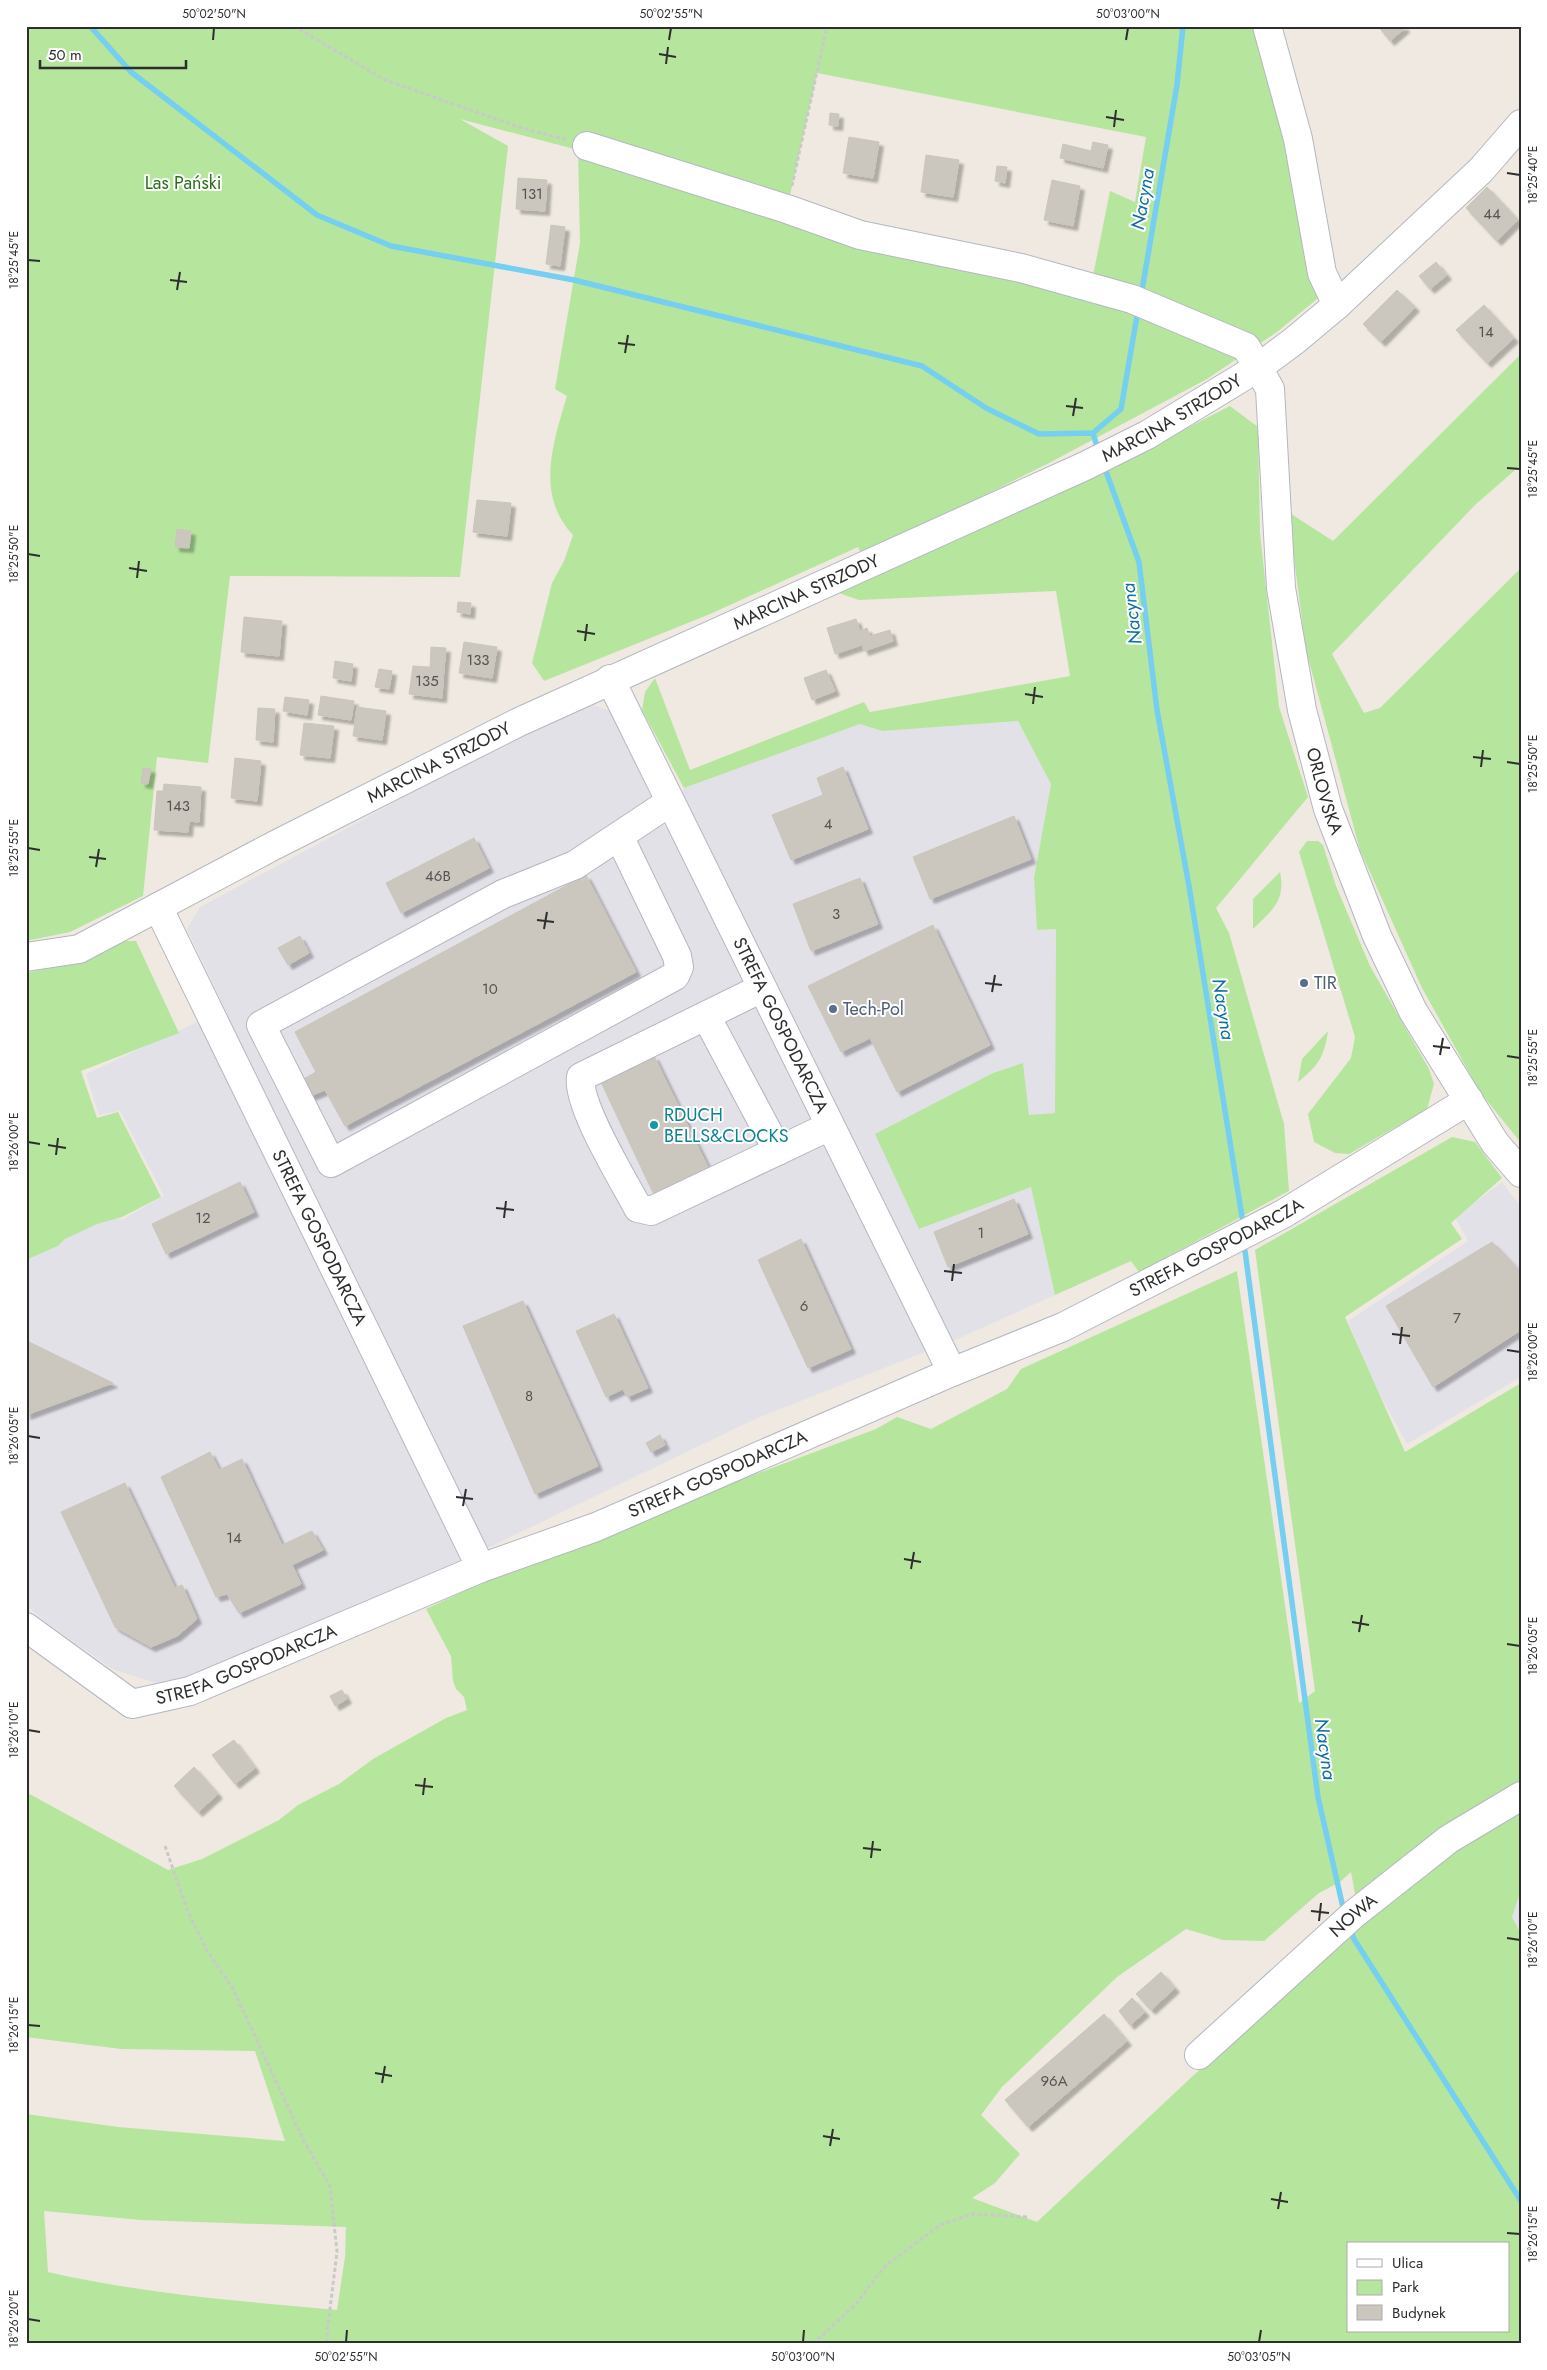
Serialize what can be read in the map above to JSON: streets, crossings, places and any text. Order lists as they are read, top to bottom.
{
  "streets": {
    "street": [
      "MARCINA STRZODY",
      "ORLOVSKA",
      "STREFA GOSPODARCZA",
      "NOWA"
    ]
  },
  "crossings": [
    ["MARCINA STRZODY", "ORLOVSKA"],
    ["MARCINA STRZODY", "STREFA GOSPODARCZA"],
    ["ORLOVSKA", "STREFA GOSPODARCZA"]
  ],
  "water": ["Nacyna"],
  "parks": ["Las Pański"],
  "places": ["TIR", "Tech-Pol", "RDUCH BELLS&CLOCKS"],
  "house_numbers": [
    "131",
    "44",
    "14",
    "133",
    "135",
    "143",
    "4",
    "46B",
    "3",
    "10",
    "12",
    "1",
    "6",
    "7",
    "8",
    "14",
    "96A"
  ],
  "legend": ["Ulica", "Park", "Budynek"],
  "scale_bar": "50 m",
  "coordinates": [
    "50°02'50\"N",
    "50°02'55\"N",
    "50°03'00\"N",
    "18°25'40\"E",
    "18°25'45\"E",
    "18°25'50\"E",
    "18°25'55\"E",
    "18°26'00\"E",
    "18°26'05\"E",
    "18°26'10\"E",
    "18°26'15\"E",
    "18°26'20\"E",
    "50°03'05\"N"
  ]
}
